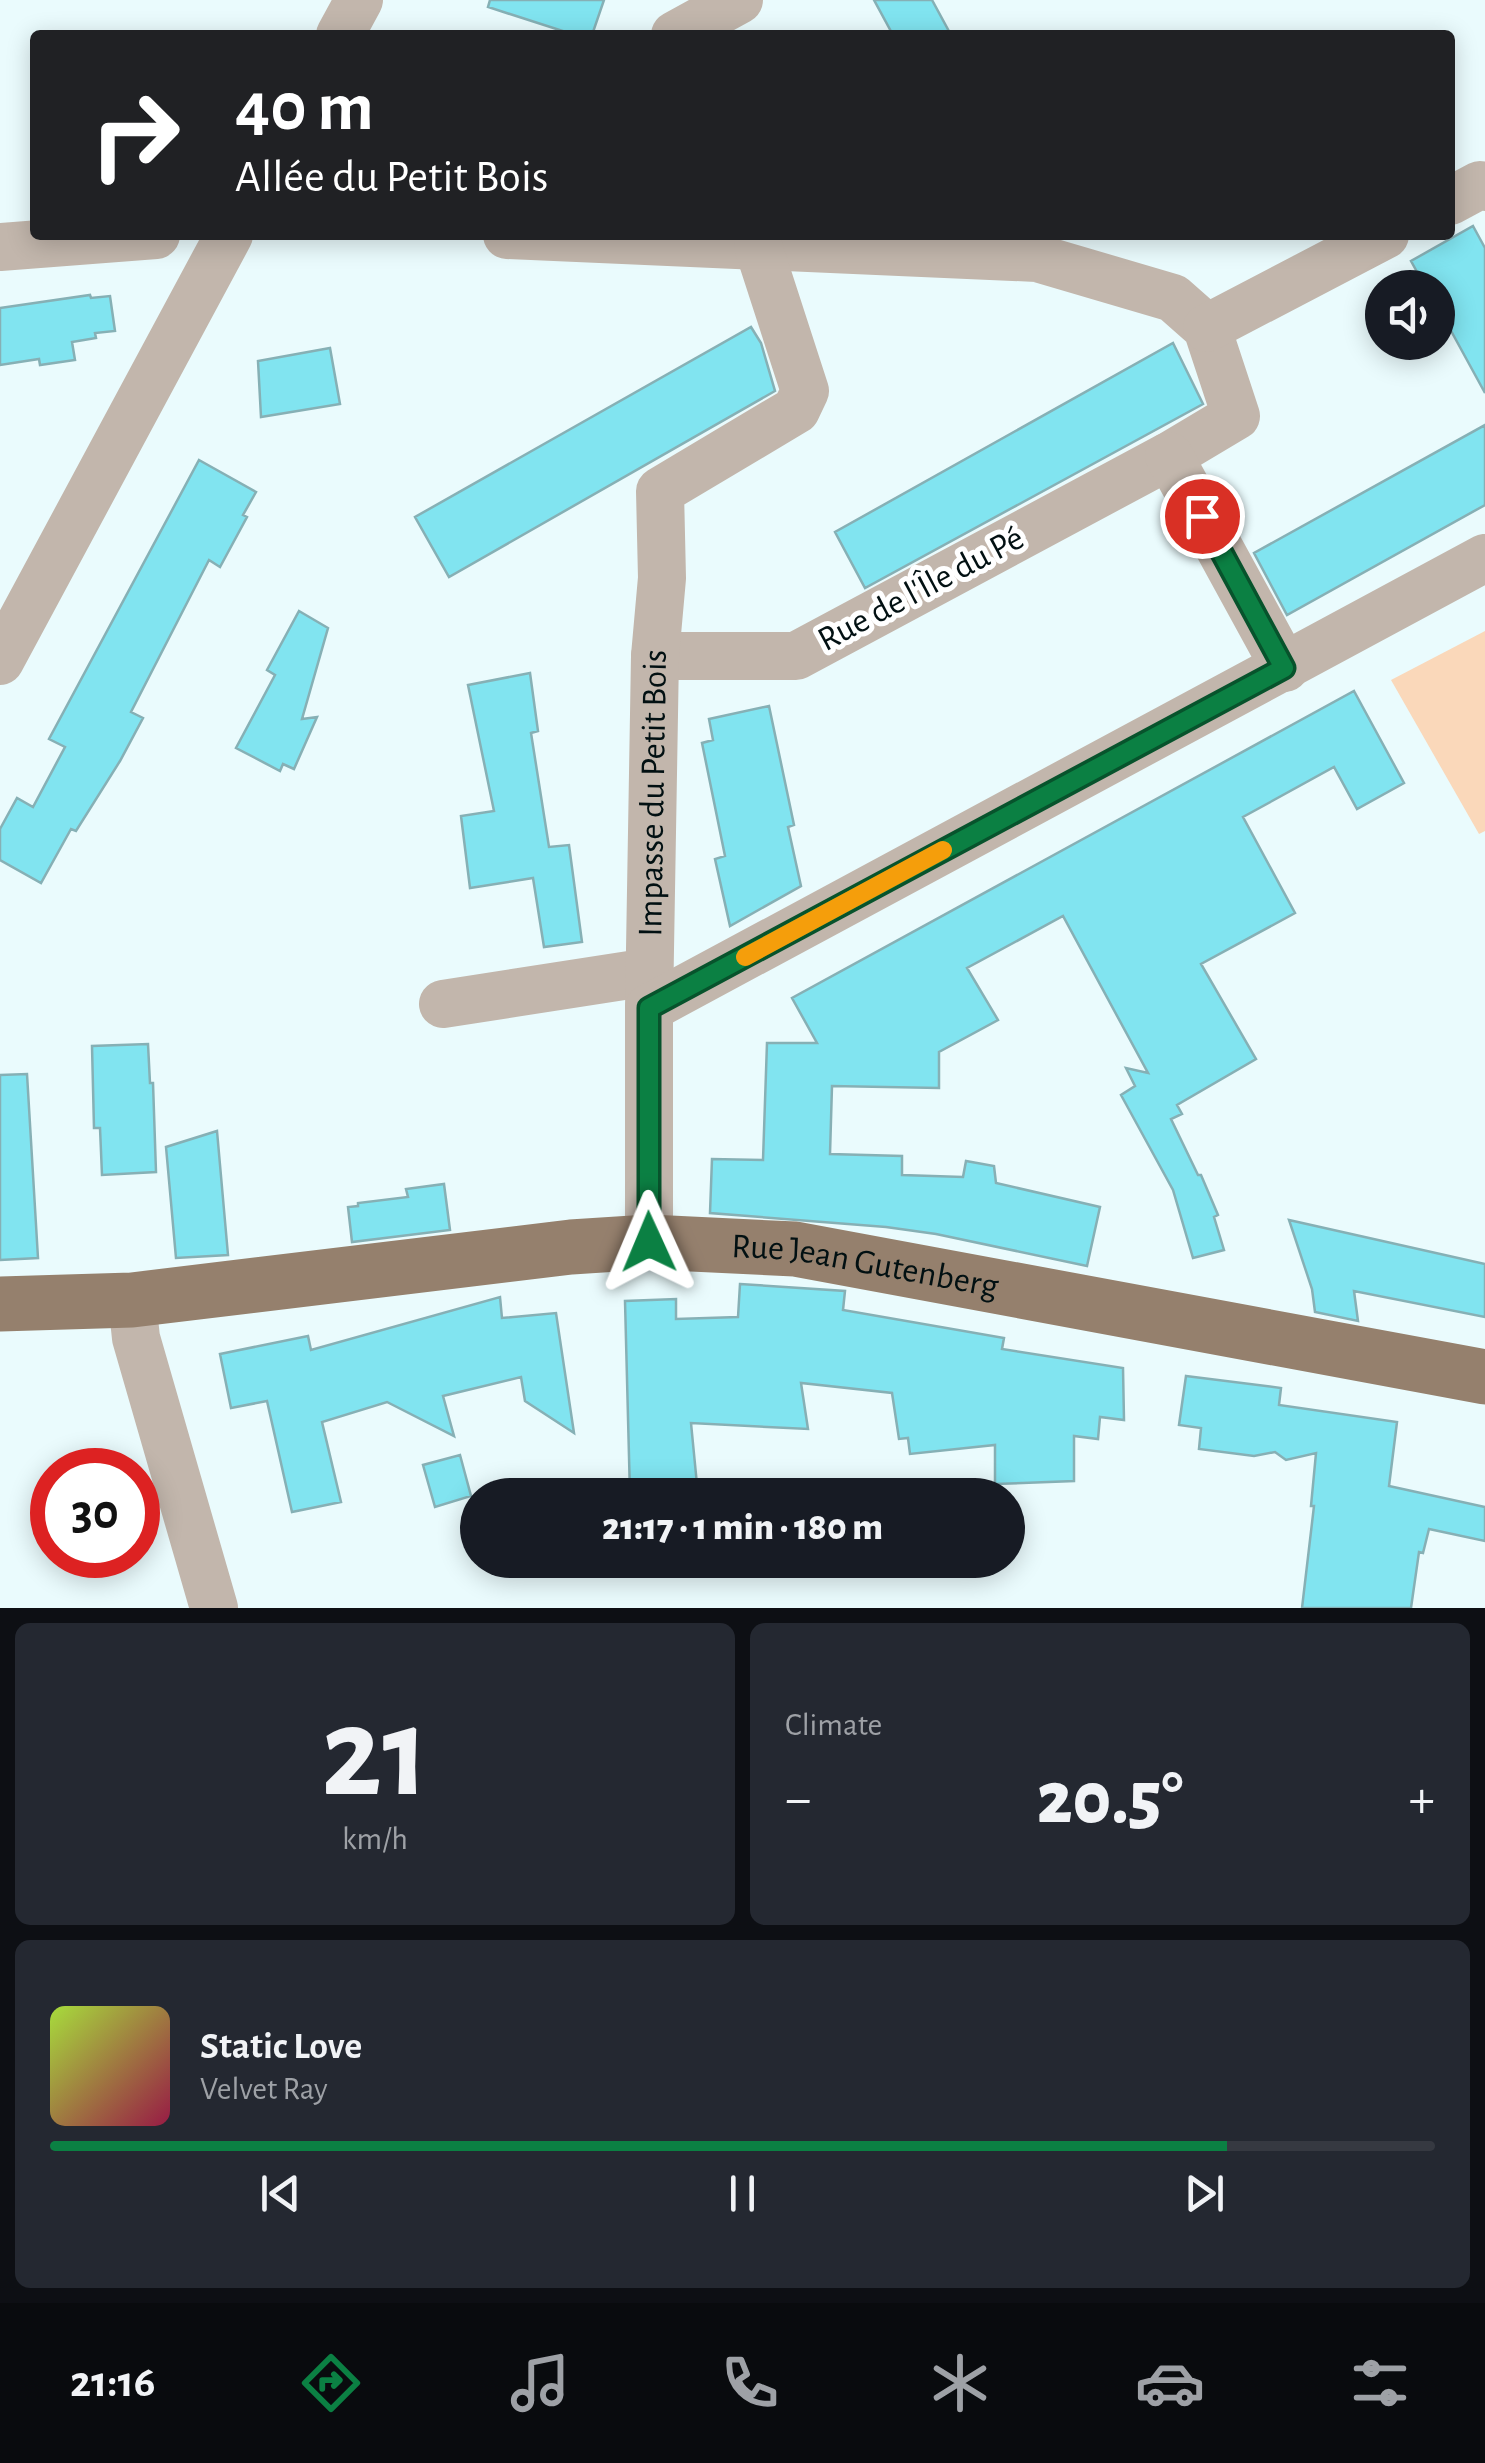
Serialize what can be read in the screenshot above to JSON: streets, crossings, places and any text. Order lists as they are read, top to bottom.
{
  "streets": {
    "main road": ["Rue Jean Gutenberg"],
    "street": ["Rue de l'Île du Pé", "Impasse du Petit Bois"]
  },
  "crossings": [
    ["Rue de l'Île du Pé", "Impasse du Petit Bois"],
    ["Impasse du Petit Bois", "Rue Jean Gutenberg"]
  ],
  "page": {
    "turn": ["40 m", "Allée du Petit Bois"],
    "limit": "30",
    "trip": "21:17 · 1 min · 180 m",
    "tile": [
      ["21", "km/h"],
      "Climate"
    ],
    "heat": ["−", "20.5°", "+"],
    "song": ["Static Love", "Velvet Ray"],
    "tabs": "21:16"
  }
}
